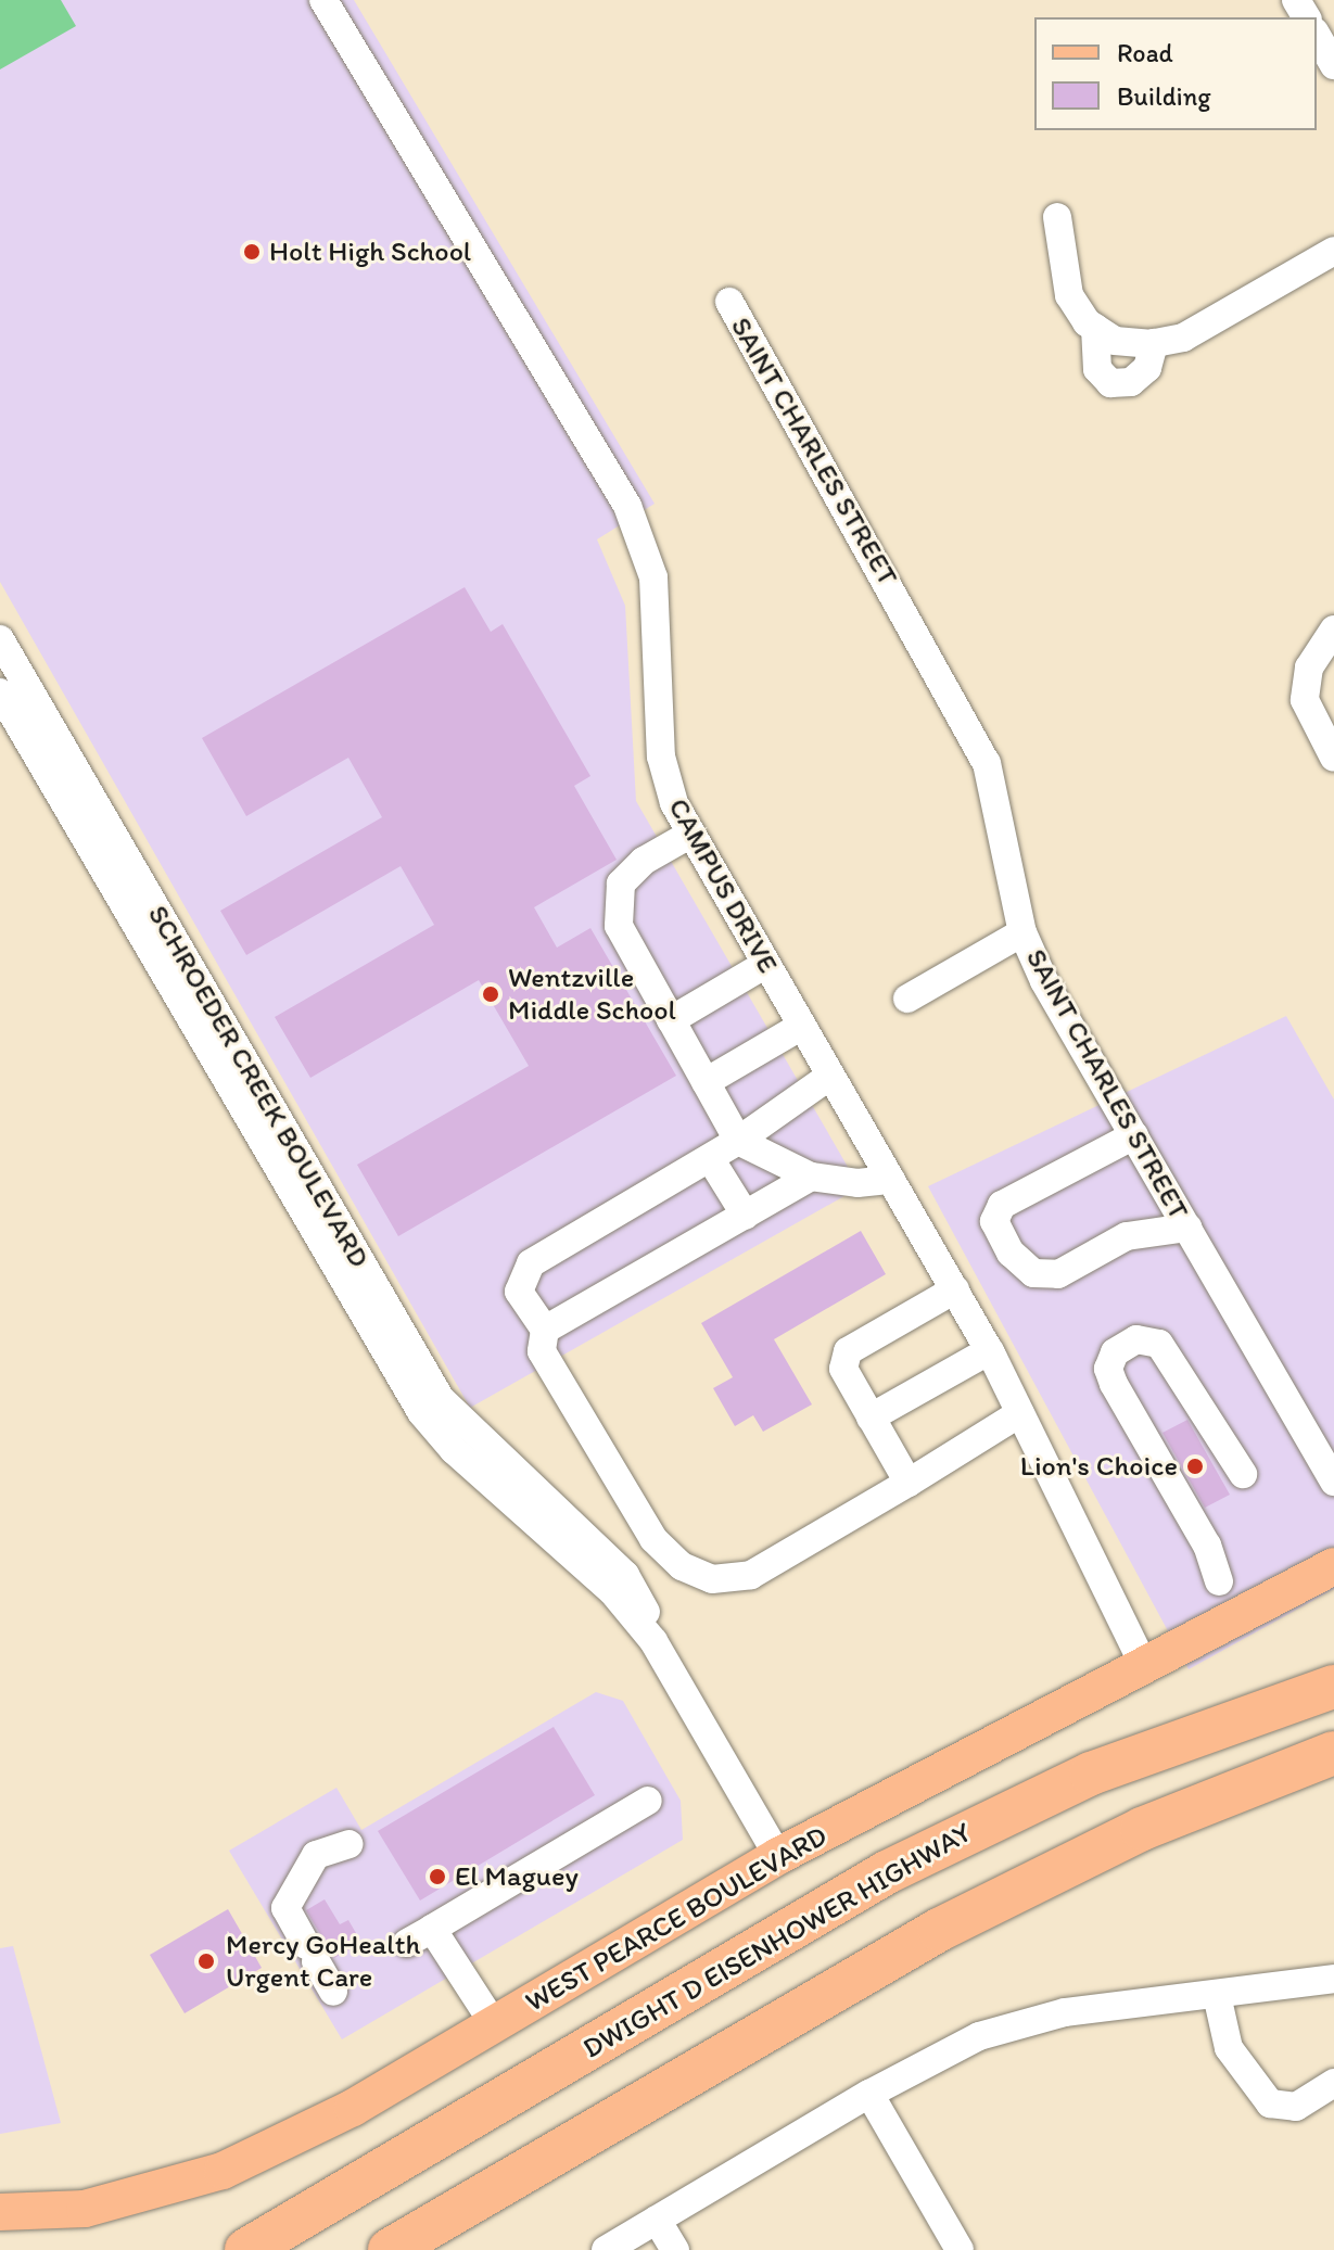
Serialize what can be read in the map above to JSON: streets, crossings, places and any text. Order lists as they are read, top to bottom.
{
  "streets": {
    "highway": ["DWIGHT D EISENHOWER HIGHWAY"],
    "main road": ["WEST PEARCE BOULEVARD"],
    "street": ["SAINT CHARLES STREET", "CAMPUS DRIVE", "SCHROEDER CREEK BOULEVARD"]
  },
  "crossings": [
    ["CAMPUS DRIVE", "WEST PEARCE BOULEVARD"],
    ["SCHROEDER CREEK BOULEVARD", "WEST PEARCE BOULEVARD"]
  ],
  "places": [
    "Holt High School",
    "Wentzville Middle School",
    "Lion's Choice",
    "El Maguey",
    "Mercy GoHealth Urgent Care"
  ],
  "legend": ["Road", "Building"]
}
